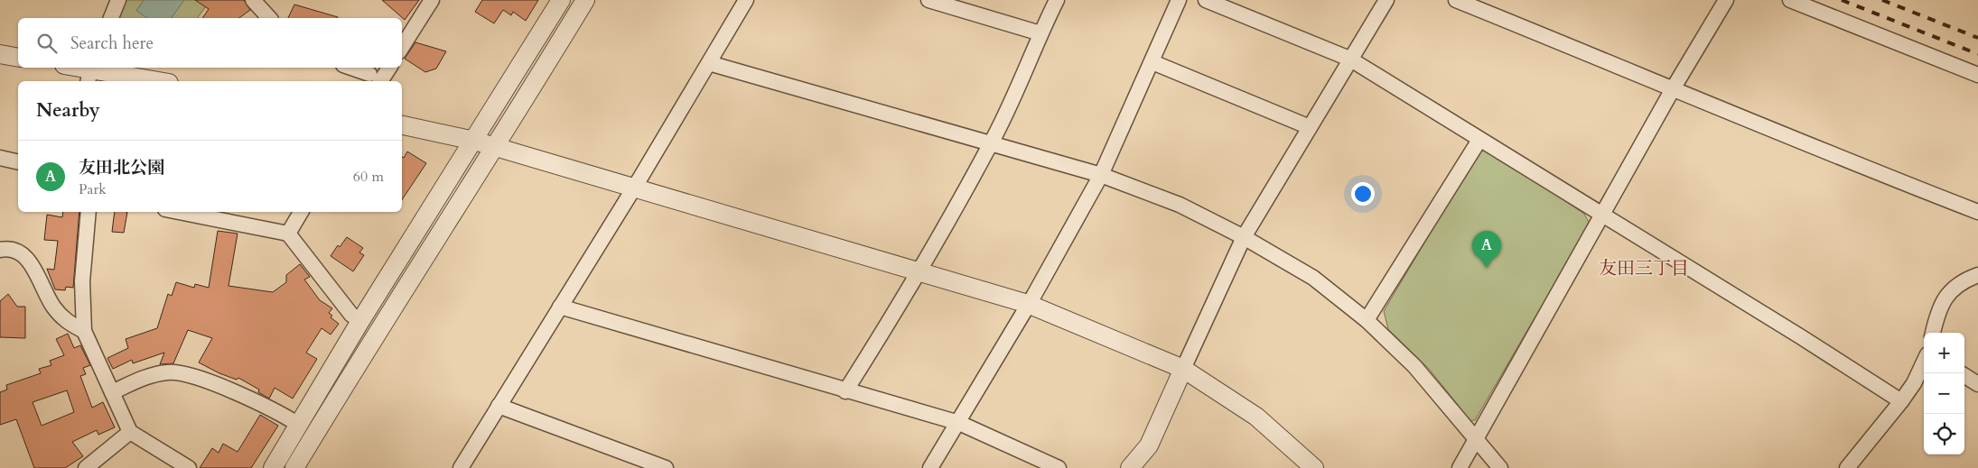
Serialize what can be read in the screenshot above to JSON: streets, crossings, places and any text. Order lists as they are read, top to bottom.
{
  "districts": ["友田三丁目"],
  "page": {
    "search": "Search here",
    "heading": "Nearby",
    "list": [
      {
        "mark": "A",
        "name": "友田北公園",
        "note": "Park",
        "value": "60 m"
      }
    ],
    "pins": "A",
    "map_buttons": ["+", "−"]
  }
}
